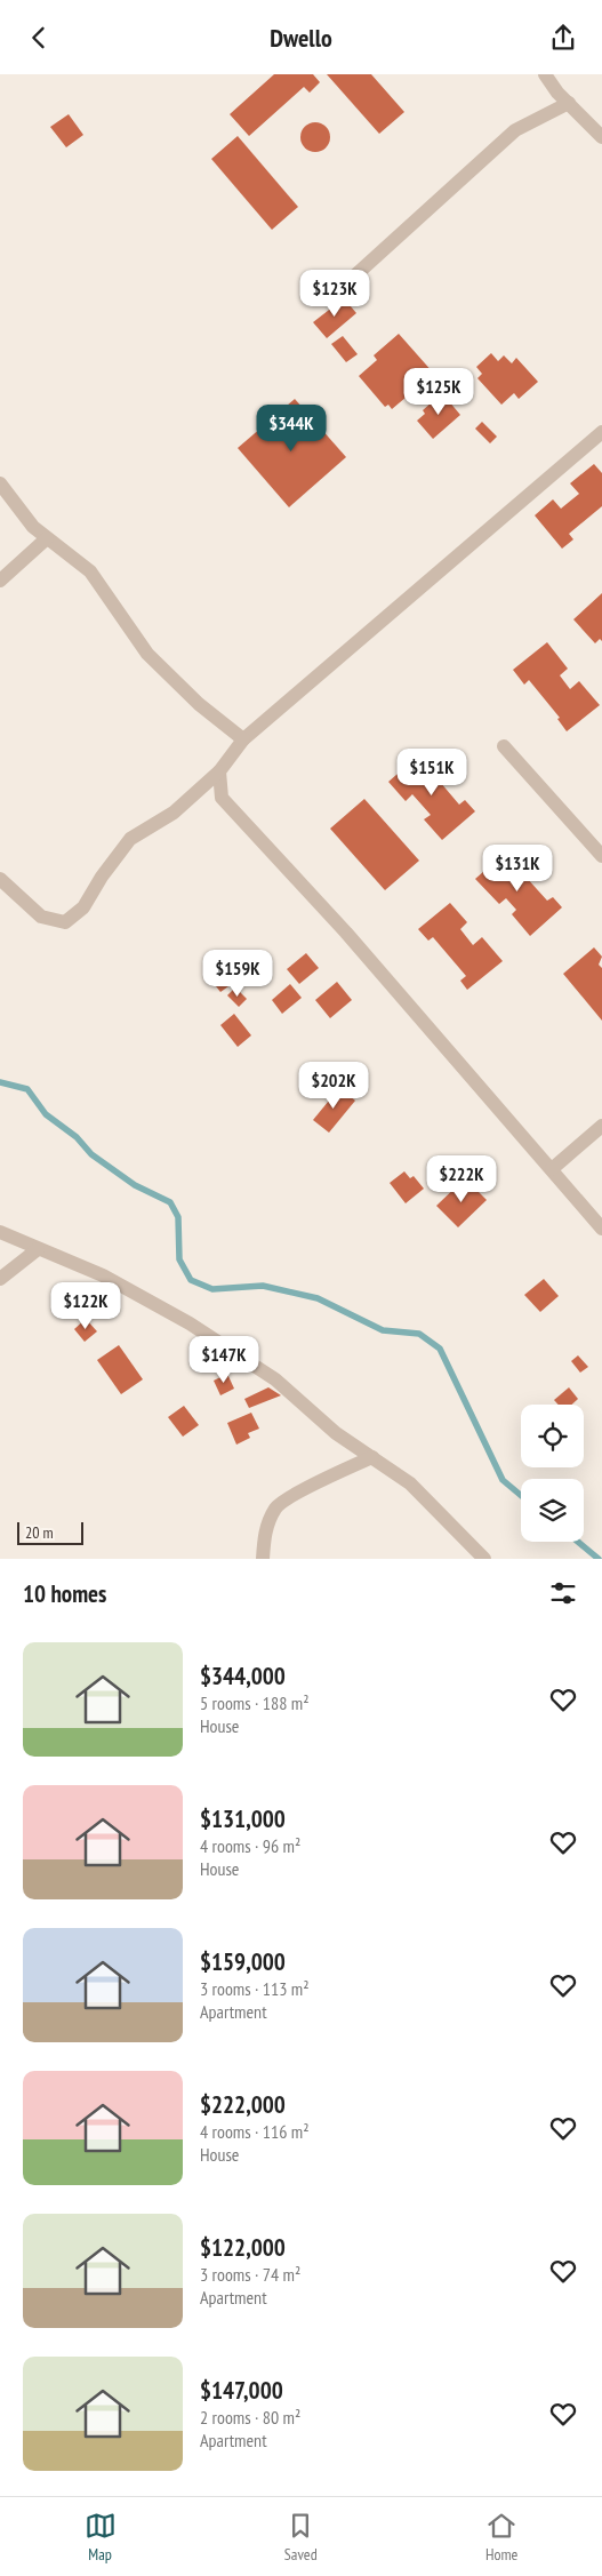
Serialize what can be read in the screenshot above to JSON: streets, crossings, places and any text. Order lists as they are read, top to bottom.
{
  "scale_bar": "20 m",
  "page": {
    "header": "Dwello",
    "price": [
      "$123K",
      "$125K",
      "$344K",
      "$151K",
      "$131K",
      "$159K",
      "$202K",
      "$222K",
      "$122K",
      "$147K"
    ],
    "scale": "20 m",
    "heading": "10 homes",
    "list": [
      {
        "name": "$344,000",
        "note": "5 rooms · 188 m² · House"
      },
      {
        "name": "$131,000",
        "note": "4 rooms · 96 m² · House"
      },
      {
        "name": "$159,000",
        "note": "3 rooms · 113 m² · Apartment"
      },
      {
        "name": "$222,000",
        "note": "4 rooms · 116 m² · House"
      },
      {
        "name": "$122,000",
        "note": "3 rooms · 74 m² · Apartment"
      },
      {
        "name": "$147,000",
        "note": "2 rooms · 80 m² · Apartment"
      }
    ],
    "tabs": ["Map", "Saved", "Home"]
  }
}
